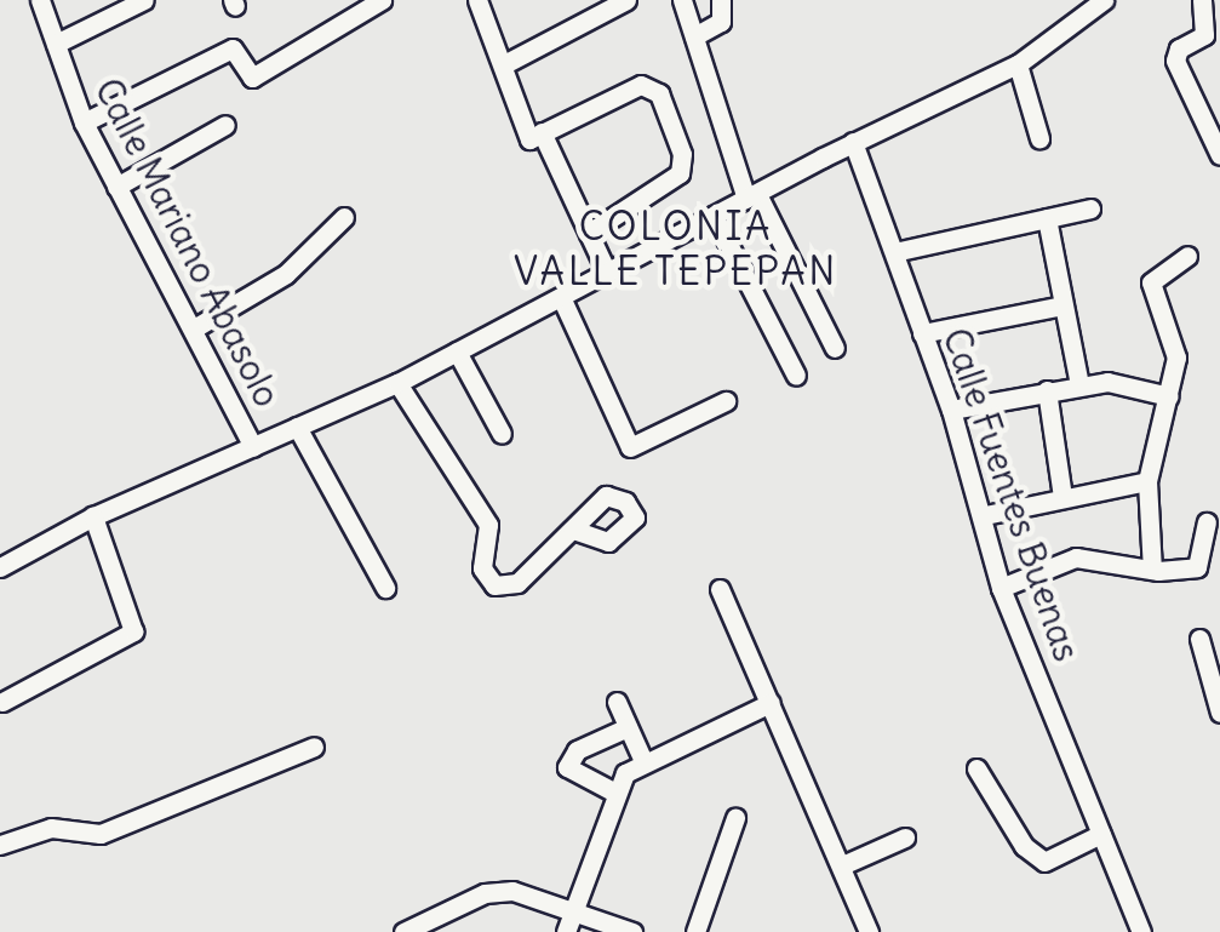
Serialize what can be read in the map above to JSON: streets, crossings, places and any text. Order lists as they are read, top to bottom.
{
  "streets": {
    "street": ["Calle Mariano Abasolo", "Calle Fuentes Buenas"]
  },
  "districts": ["COLONIA VALLE TEPEPAN"]
}
